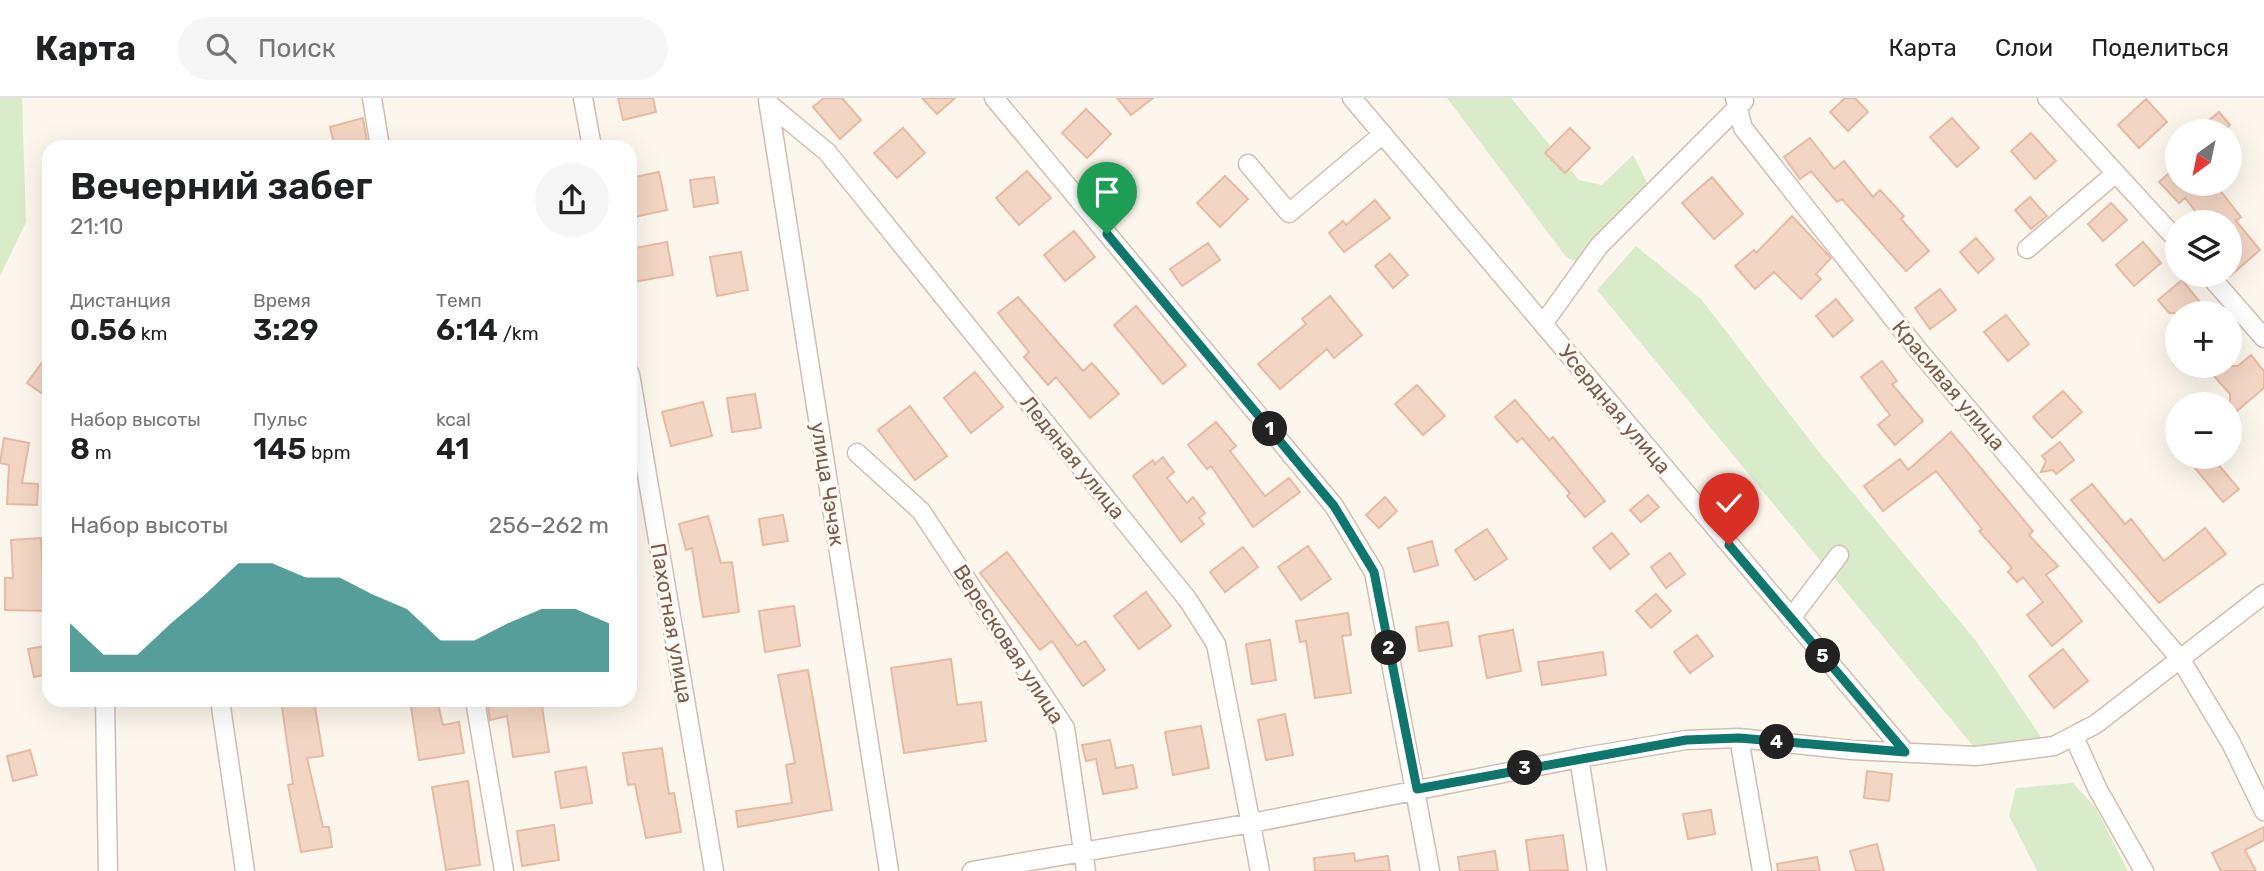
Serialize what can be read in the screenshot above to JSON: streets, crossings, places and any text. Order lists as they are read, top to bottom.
{
  "streets": {
    "street": [
      "Красивая улица",
      "Усердная улица",
      "Ледяная улица",
      "улица Чэчэк",
      "Пахотная улица",
      "Вересковая улица"
    ]
  },
  "crossings": [
    ["Ледяная улица", "улица Чэчэк"]
  ],
  "north": "bottom left",
  "page": {
    "header": "Карта",
    "search": "Поиск",
    "nav": ["Карта", "Слои", "Поделиться"],
    "map_buttons": ["+", "−"],
    "heading": ["Вечерний забег", "21:10"],
    "stats": [
      ["Дистанция", "0.56 km"],
      ["Время", "3:29"],
      ["Темп", "6:14 /km"],
      ["Набор высоты", "8 m"],
      ["Пульс", "145 bpm"],
      ["kcal", "41"]
    ],
    "pins": [
      "1",
      "2",
      "5",
      "4",
      "3"
    ],
    "chart": ["Набор высоты", "256–262 m"]
  }
}
